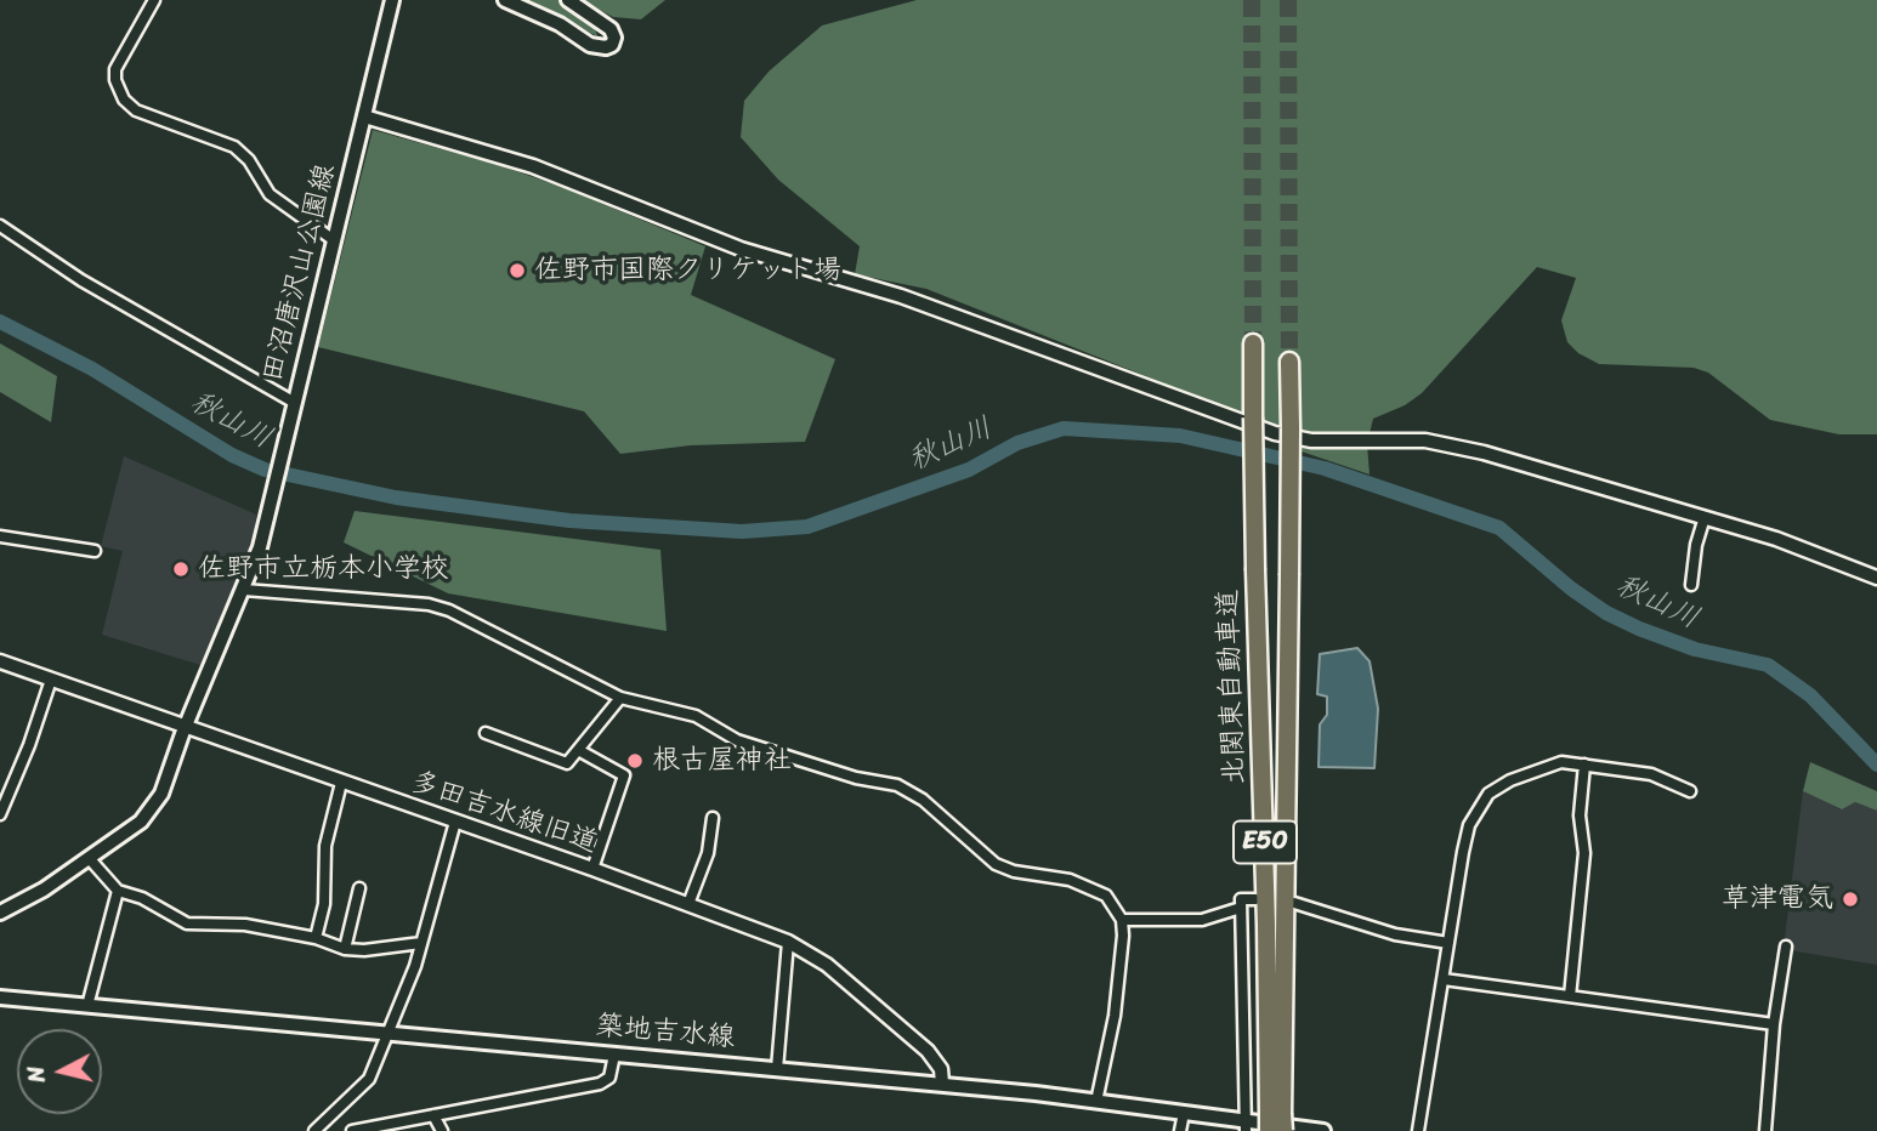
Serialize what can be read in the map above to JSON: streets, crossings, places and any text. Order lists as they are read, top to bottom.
{
  "streets": {
    "highway": ["北関東自動車道", "E50"],
    "main road": ["田沼唐沢山公園線", "築地吉水線"],
    "street": ["多田吉水線旧道"]
  },
  "crossings": [
    ["田沼唐沢山公園線", "多田吉水線旧道"],
    ["多田吉水線旧道", "築地吉水線"]
  ],
  "water": ["秋山川"],
  "places": [
    "佐野市国際クリケット場",
    "佐野市立栃本小学校",
    "根古屋神社",
    "草津電気"
  ],
  "north": "left"
}
